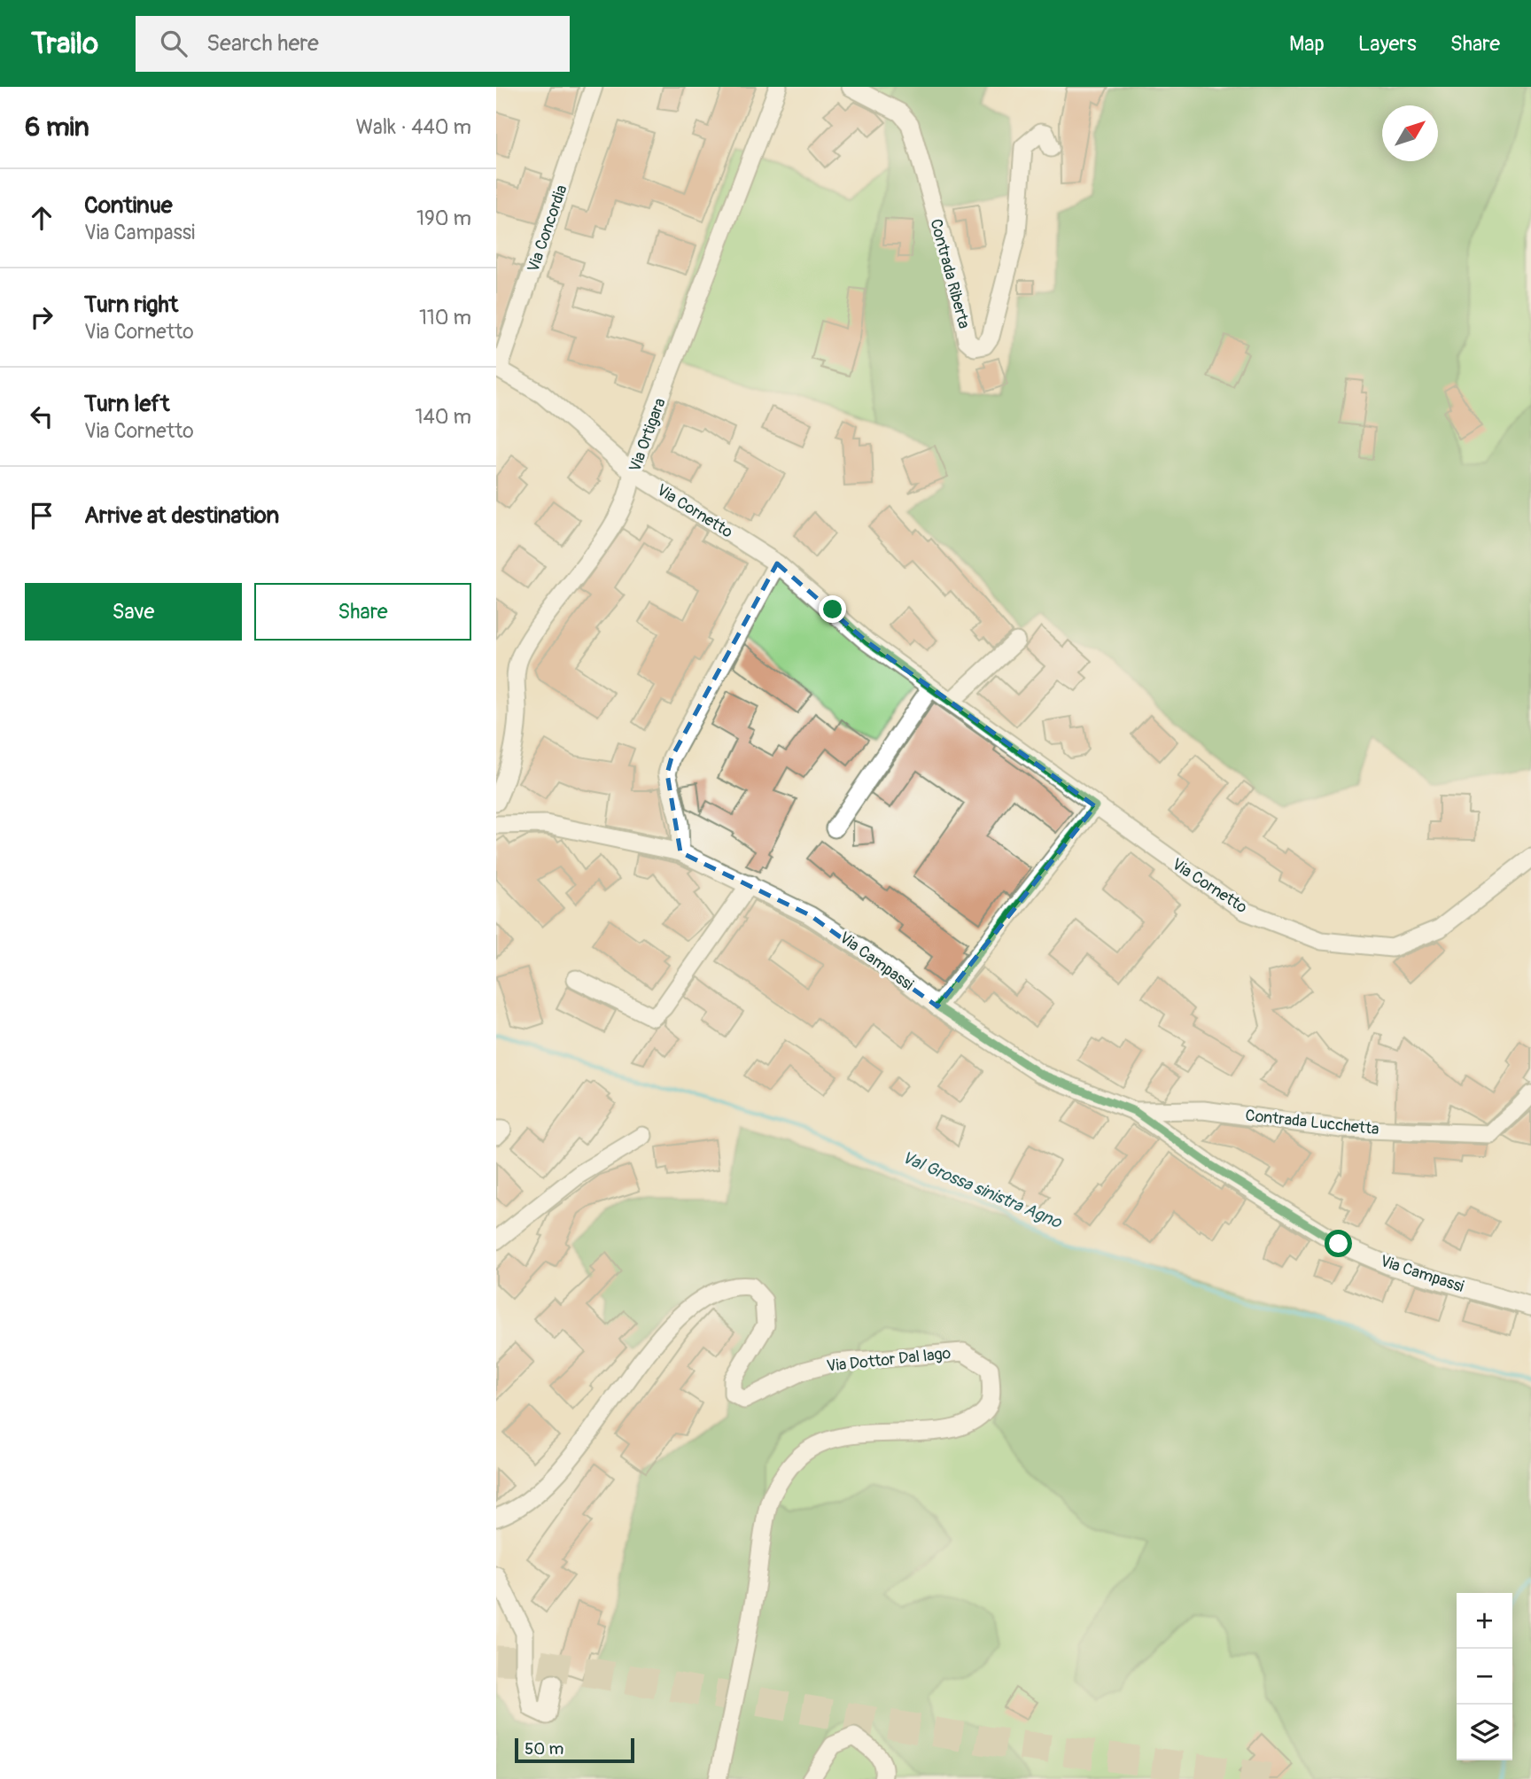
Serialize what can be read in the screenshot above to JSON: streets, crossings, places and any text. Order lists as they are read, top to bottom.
{
  "streets": {
    "street": [
      "Via Concordia",
      "Contrada Riberta",
      "Via Ortigara",
      "Via Cornetto",
      "Via Campassi",
      "Contrada Lucchetta",
      "Via Dottor Dal lago"
    ]
  },
  "crossings": [
    ["Via Concordia", "Via Cornetto"],
    ["Via Ortigara", "Via Cornetto"],
    ["Via Campassi", "Contrada Lucchetta"]
  ],
  "water": ["Val Grossa sinistra Agno"],
  "scale_bar": "50 m",
  "north": "top right",
  "page": {
    "header": "Trailo",
    "search": "Search here",
    "nav": ["Map", "Layers", "Share"],
    "heading": ["6 min", "Walk · 440 m"],
    "list": [
      ["Continue", "Via Campassi", "190 m"],
      ["Turn right", "Via Cornetto", "110 m"],
      ["Turn left", "Via Cornetto", "140 m"],
      "Arrive at destination"
    ],
    "buttons": ["Save", "Share"],
    "map_buttons": ["+", "−"],
    "scale": "50 m"
  }
}
